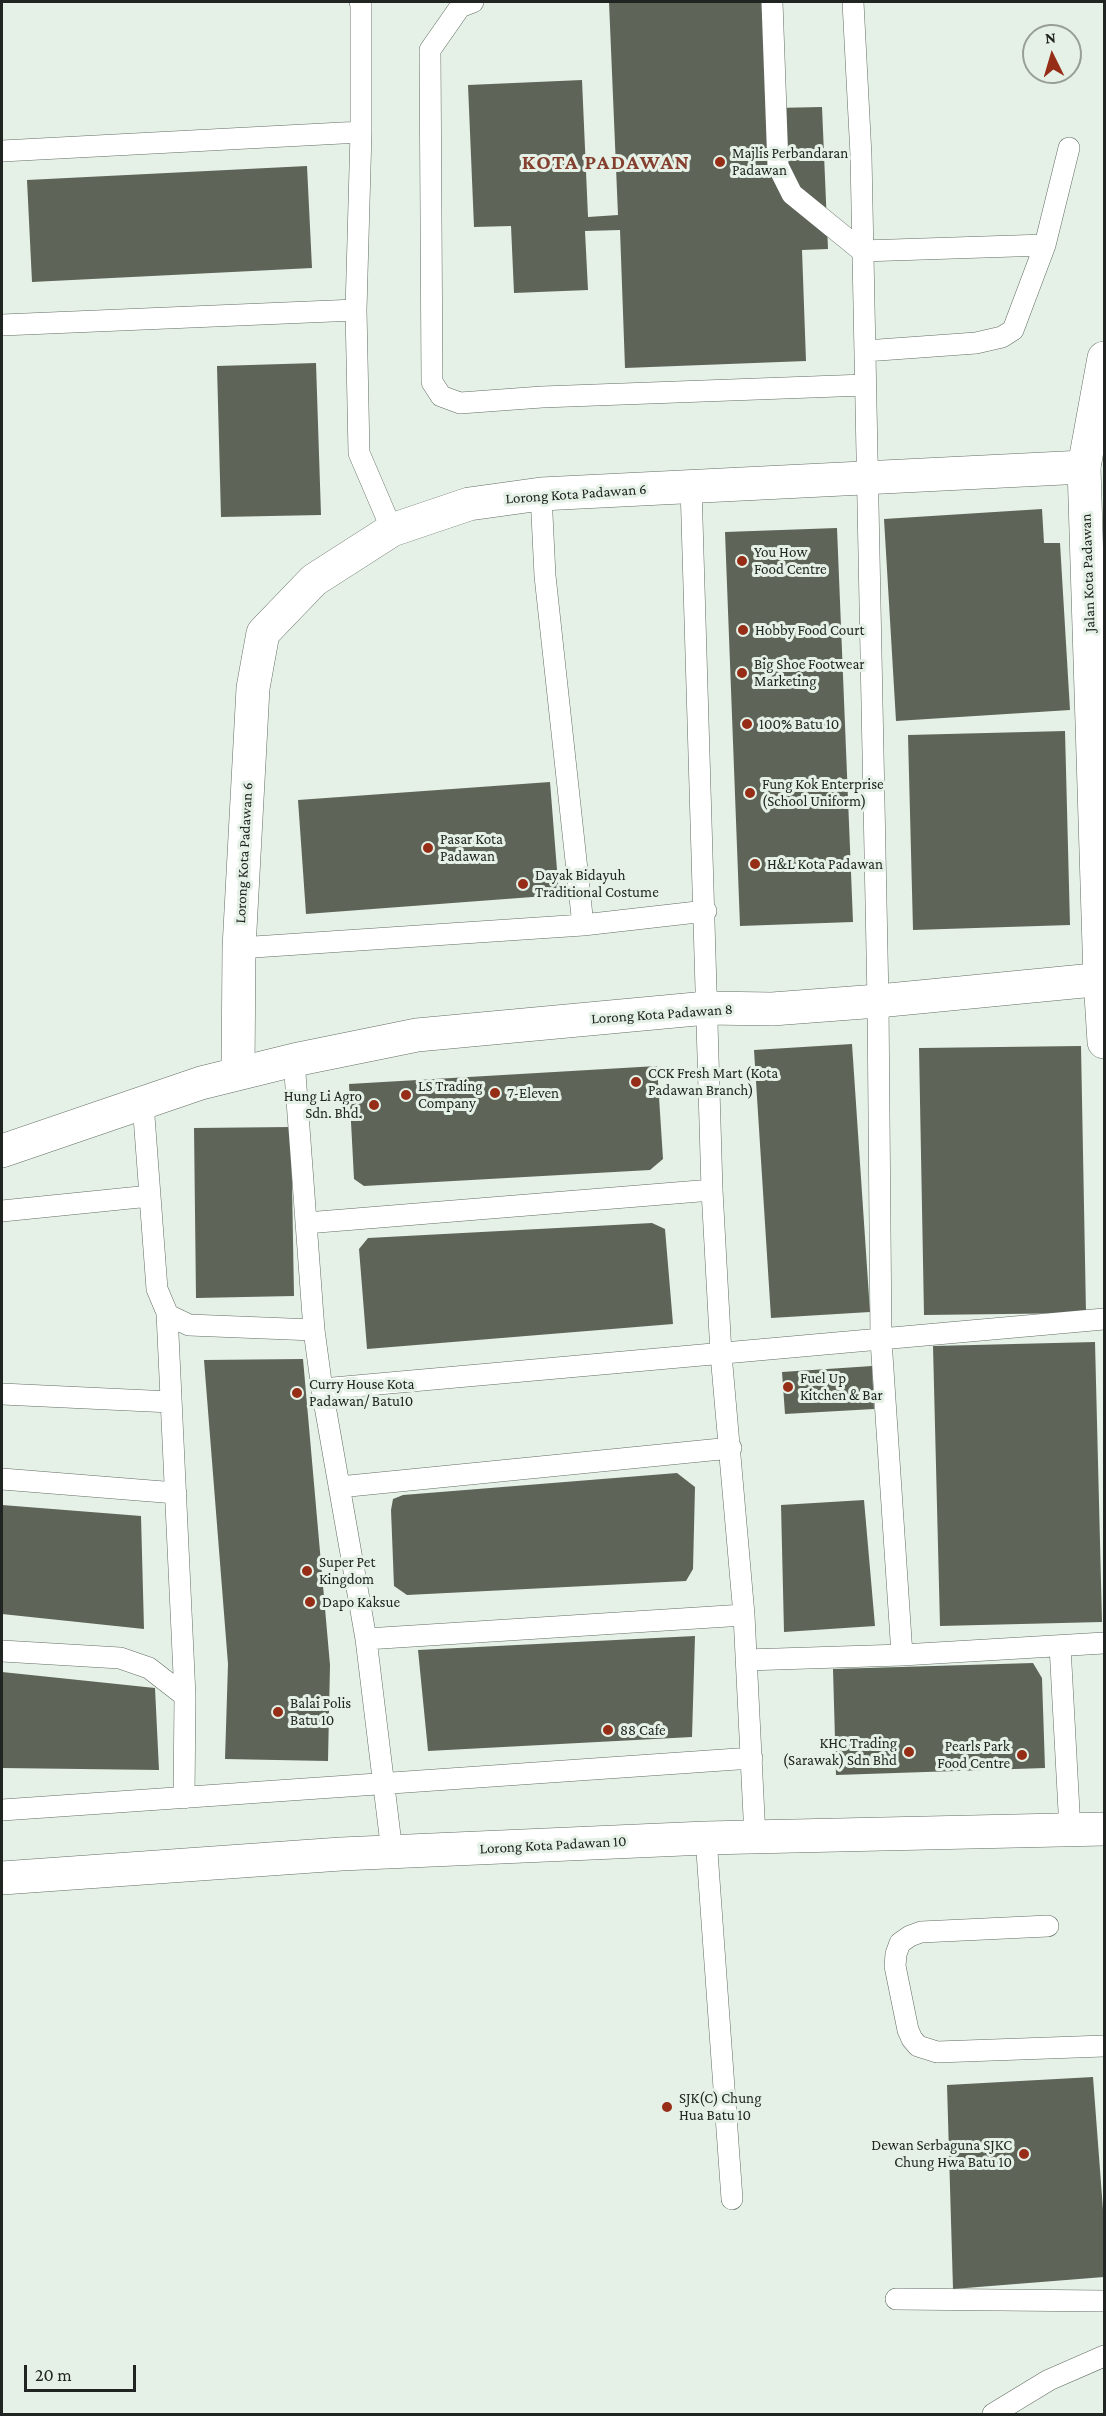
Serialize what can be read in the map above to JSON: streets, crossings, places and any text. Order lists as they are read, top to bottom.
{
  "streets": {
    "street": [
      "Lorong Kota Padawan 6",
      "Jalan Kota Padawan",
      "Lorong Kota Padawan 8",
      "Lorong Kota Padawan 10"
    ]
  },
  "crossings": [
    ["Lorong Kota Padawan 6", "Jalan Kota Padawan"],
    ["Lorong Kota Padawan 6", "Lorong Kota Padawan 8"],
    ["Jalan Kota Padawan", "Lorong Kota Padawan 8"]
  ],
  "districts": ["KOTA PADAWAN"],
  "places": [
    "Majlis Perbandaran Padawan",
    "You How Food Centre",
    "Hobby Food Court",
    "Big Shoe Footwear Marketing",
    "100% Batu 10",
    "Fung Kok Enterprise (School Uniform)",
    "Pasar Kota Padawan",
    "H&L Kota Padawan",
    "Dayak Bidayuh Traditional Costume",
    "CCK Fresh Mart (Kota Padawan Branch)",
    "7-Eleven",
    "LS Trading Company",
    "Hung Li Agro Sdn. Bhd.",
    "Fuel Up Kitchen & Bar",
    "Curry House Kota Padawan/ Batu10",
    "Super Pet Kingdom",
    "Dapo Kaksue",
    "Balai Polis Batu 10",
    "88 Cafe",
    "KHC Trading (Sarawak) Sdn Bhd",
    "Pearls Park Food Centre",
    "SJK(C) Chung Hua Batu 10",
    "Dewan Serbaguna SJKC Chung Hwa Batu 10"
  ],
  "scale_bar": "20 m",
  "north": "top"
}
